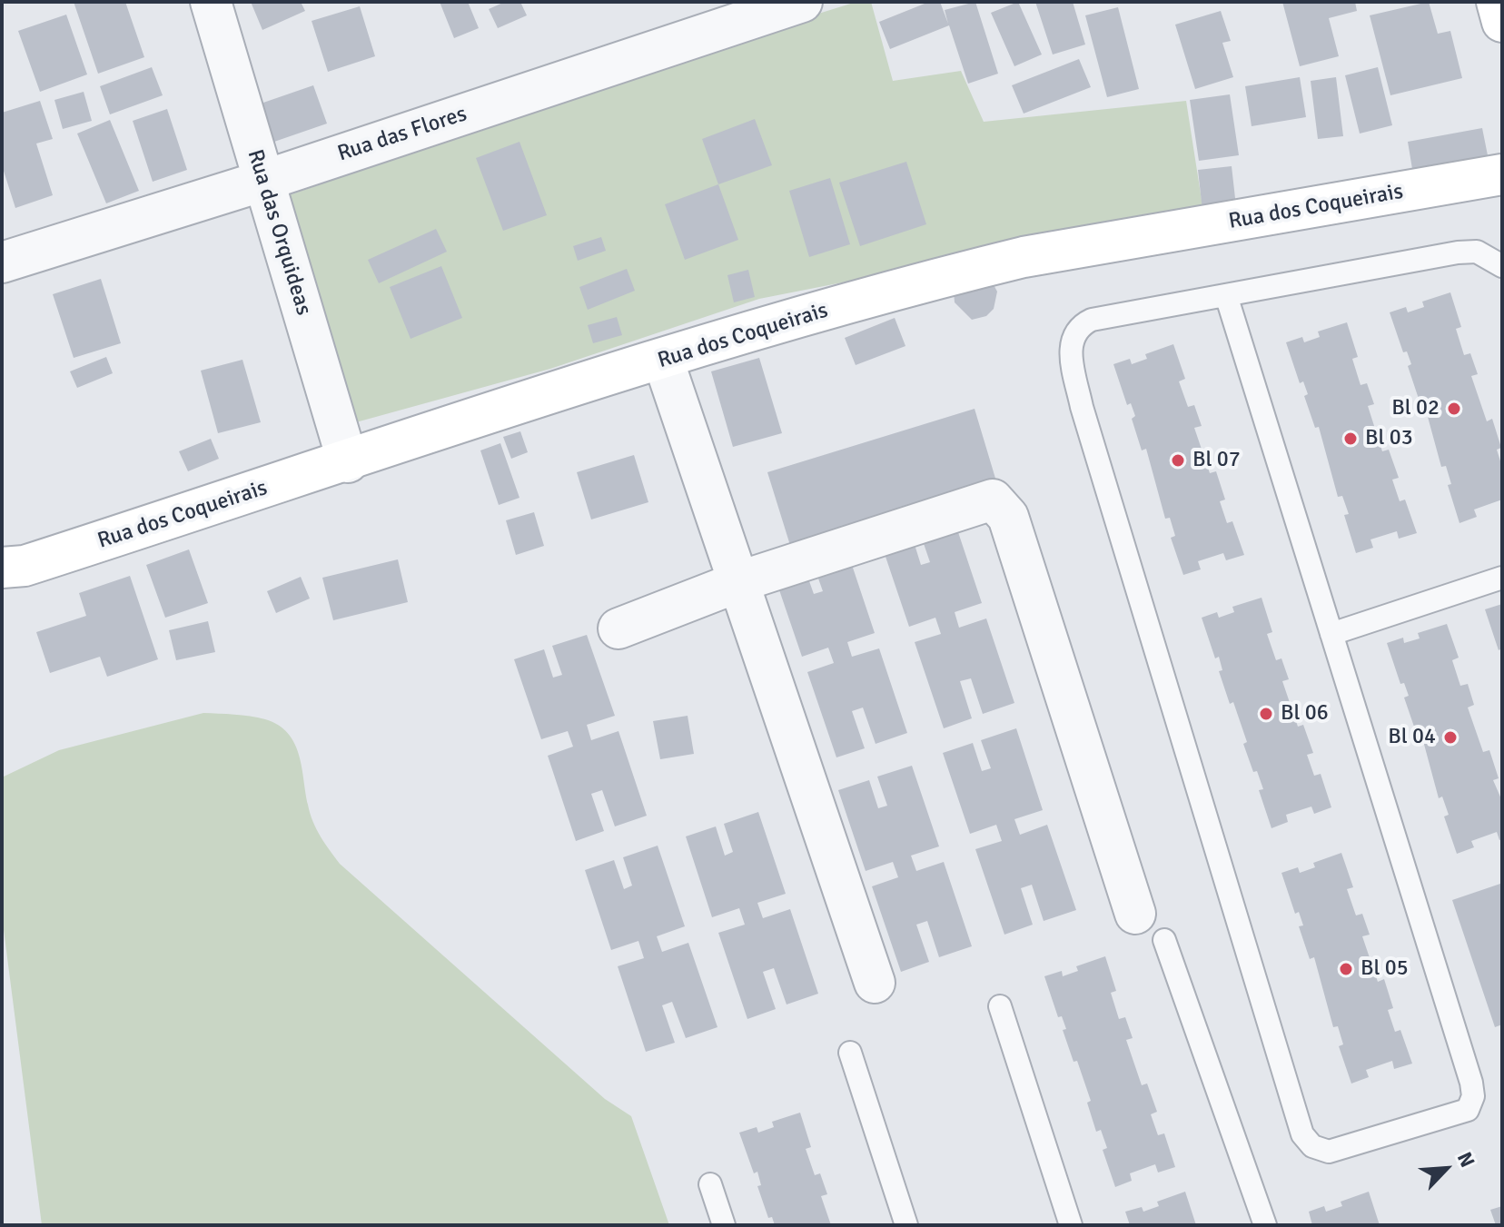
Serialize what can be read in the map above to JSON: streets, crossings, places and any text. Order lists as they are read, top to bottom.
{
  "streets": {
    "street": ["Rua das Flores", "Rua dos Coqueirais", "Rua das Orquideas"]
  },
  "crossings": [
    ["Rua das Flores", "Rua das Orquideas"],
    ["Rua dos Coqueirais", "Rua das Orquideas"]
  ],
  "places": [
    "Bl 02",
    "Bl 03",
    "Bl 07",
    "Bl 06",
    "Bl 04",
    "Bl 05"
  ],
  "north": "top right"
}
